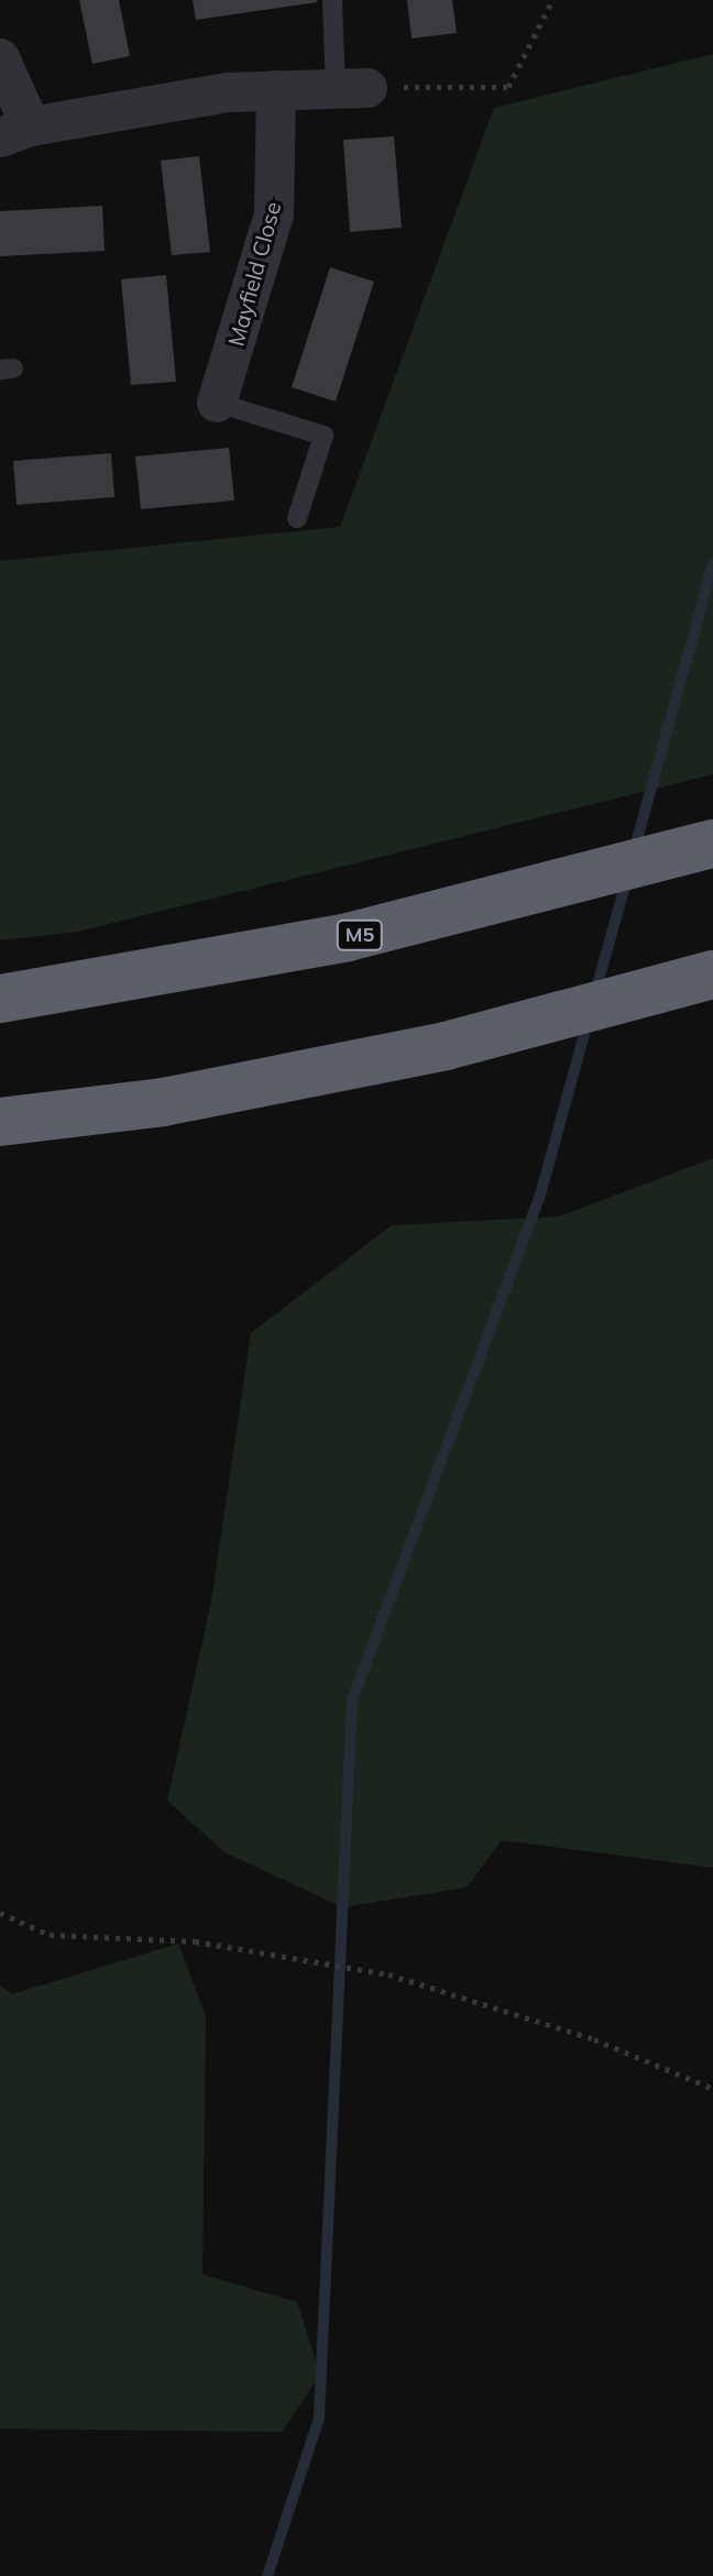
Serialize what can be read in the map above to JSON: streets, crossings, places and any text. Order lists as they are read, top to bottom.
{
  "streets": {
    "highway": ["M5"],
    "street": ["Mayfield Close"]
  }
}
